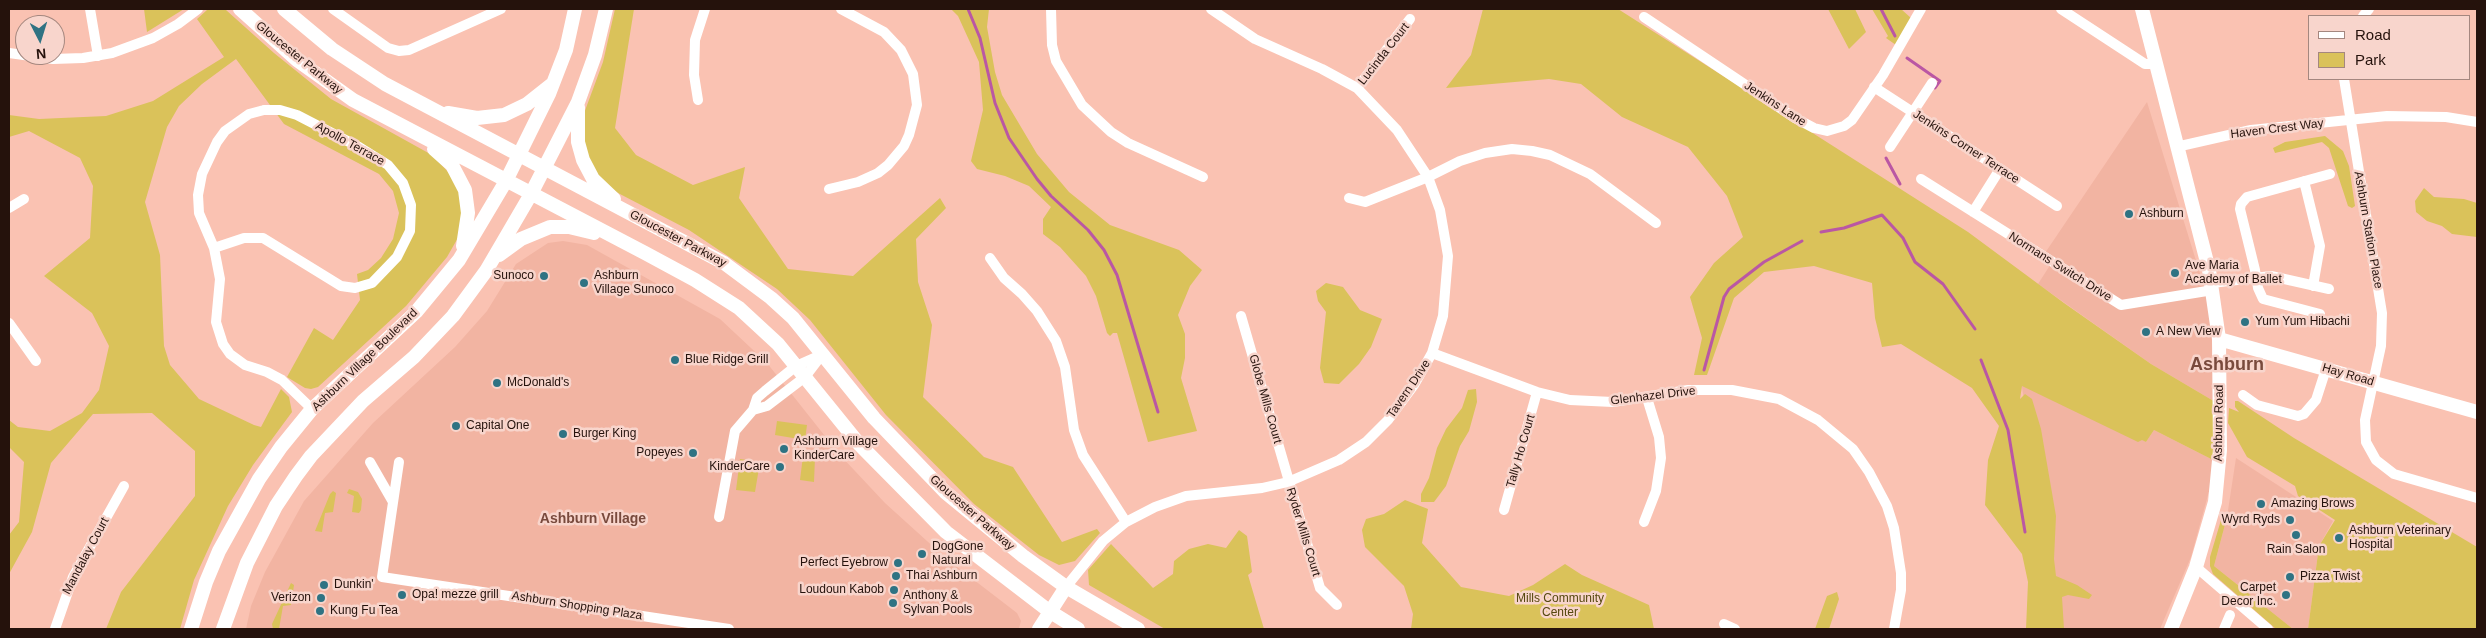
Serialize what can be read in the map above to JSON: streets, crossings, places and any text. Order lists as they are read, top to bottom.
{
  "streets": {
    "main road": [
      "Gloucester Parkway",
      "Ashburn Village Boulevard",
      "Hay Road",
      "Ashburn Road"
    ],
    "street": [
      "Lucinda Court",
      "Jenkins Lane",
      "Haven Crest Way",
      "Apollo Terrace",
      "Jenkins Corner Terrace",
      "Ashburn Station Place",
      "Normans Switch Drive",
      "Tavern Drive",
      "Glenhazel Drive",
      "Globe Mills Court",
      "Tally Ho Court",
      "Ryder Mills Court",
      "Mandalay Court",
      "Ashburn Shopping Plaza"
    ]
  },
  "crossings": [
    ["Lucinda Court", "Tavern Drive"],
    ["Gloucester Parkway", "Ashburn Village Boulevard"],
    ["Gloucester Parkway", "Tavern Drive"],
    ["Jenkins Lane", "Jenkins Corner Terrace"],
    ["Haven Crest Way", "Ashburn Station Place"],
    ["Haven Crest Way", "Ashburn Road"],
    ["Apollo Terrace", "Ashburn Village Boulevard"],
    ["Ashburn Station Place", "Hay Road"],
    ["Normans Switch Drive", "Ashburn Road"],
    ["Hay Road", "Ashburn Road"],
    ["Tavern Drive", "Glenhazel Drive"],
    ["Tavern Drive", "Globe Mills Court"],
    ["Tavern Drive", "Ryder Mills Court"],
    ["Glenhazel Drive", "Tally Ho Court"],
    ["Globe Mills Court", "Ryder Mills Court"]
  ],
  "districts": ["Ashburn", "Ashburn Village"],
  "parks": ["Mills Community Center"],
  "places": [
    "Ashburn",
    "Ave Maria Academy of Ballet",
    "Sunoco",
    "Ashburn Village Sunoco",
    "Yum Yum Hibachi",
    "A New View",
    "Blue Ridge Grill",
    "McDonald's",
    "Capital One",
    "Burger King",
    "Ashburn Village KinderCare",
    "Popeyes",
    "KinderCare",
    "Amazing Brows",
    "Wyrd Ryds",
    "Rain Salon",
    "Ashburn Veterinary Hospital",
    "DogGone Natural",
    "Perfect Eyebrow",
    "Thai Ashburn",
    "Pizza Twist",
    "Dunkin'",
    "Loudoun Kabob",
    "Opa! mezze grill",
    "Carpet Decor Inc.",
    "Verizon",
    "Anthony & Sylvan Pools",
    "Kung Fu Tea"
  ],
  "legend": ["Road", "Park"],
  "north": "bottom"
}
